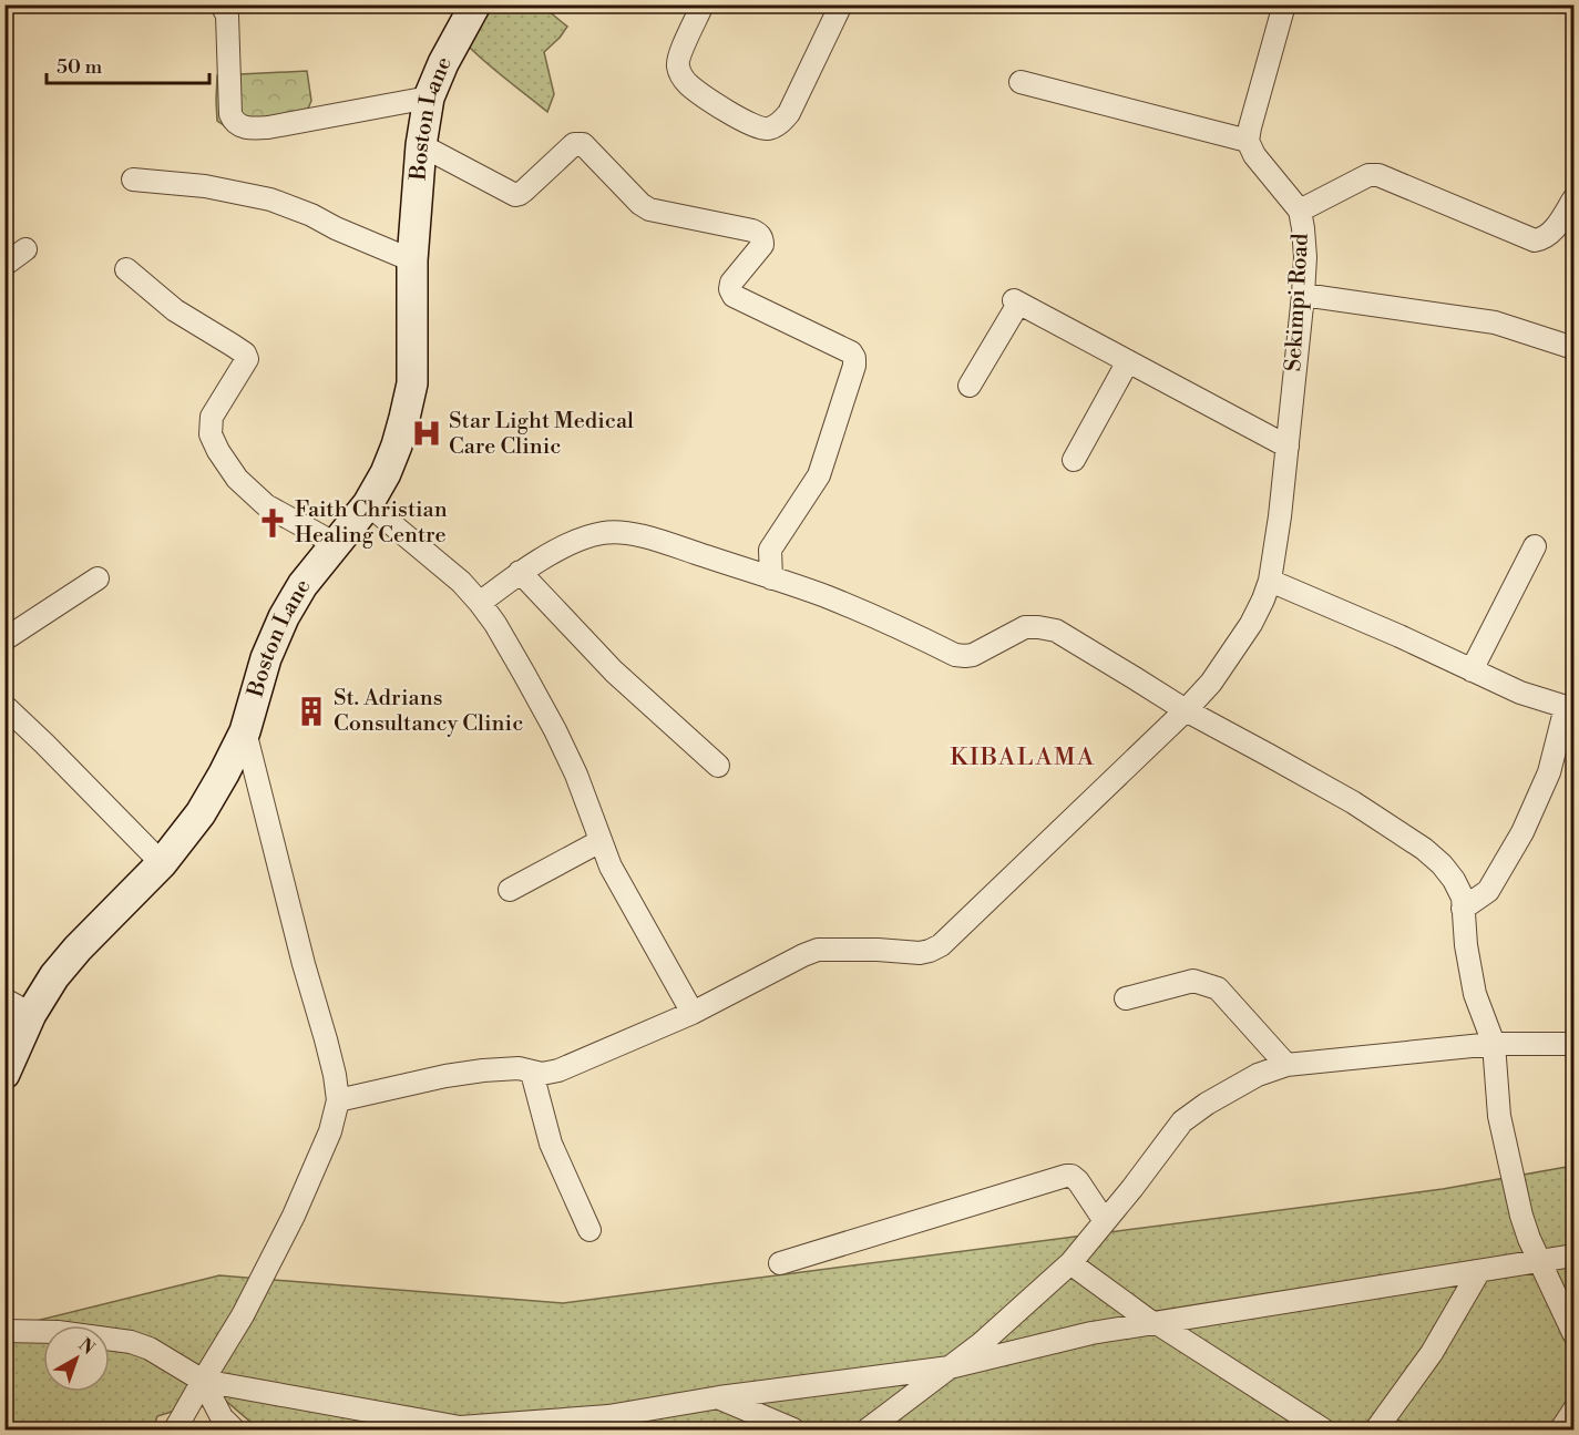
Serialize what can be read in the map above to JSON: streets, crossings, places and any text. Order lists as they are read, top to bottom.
{
  "streets": {
    "street": ["Boston Lane", "Sekimpi Road"]
  },
  "districts": ["KIBALAMA"],
  "places": {
    "hospital": ["Star Light Medical Care Clinic"],
    "church": ["Faith Christian Healing Centre"],
    "building": ["St. Adrians Consultancy Clinic"]
  },
  "scale_bar": "50 m",
  "north": "top right"
}
